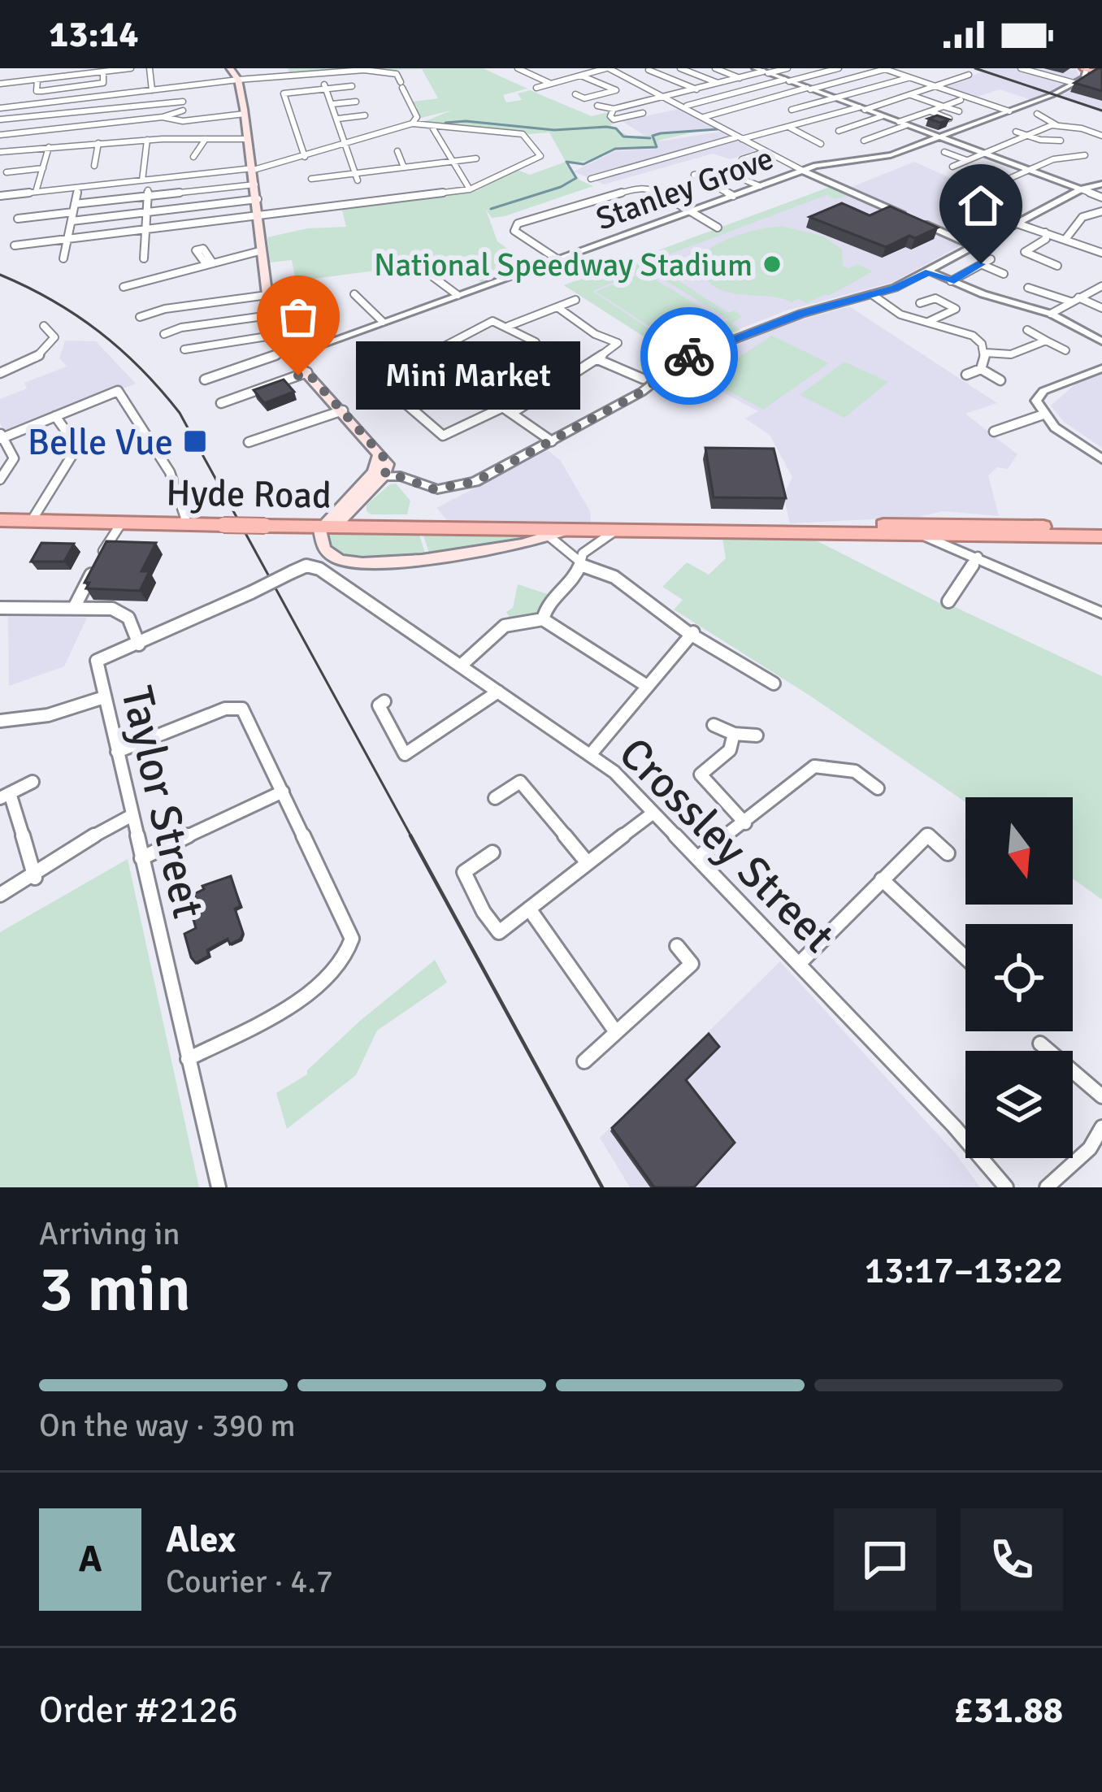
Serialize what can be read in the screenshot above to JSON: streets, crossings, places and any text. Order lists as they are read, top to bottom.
{
  "streets": {
    "highway": ["Hyde Road"],
    "street": ["Stanley Grove", "Taylor Street", "Crossley Street"]
  },
  "crossings": [
    ["Taylor Street", "Crossley Street"]
  ],
  "places": {
    "other": ["National Speedway Stadium", "Mini Market"],
    "transit": ["Belle Vue"]
  },
  "north": "bottom",
  "page": {
    "status": "13:14",
    "bubble": "Mini Market",
    "heading": ["3 min", "Arriving in", "13:17–13:22"],
    "panel": [
      "Alex",
      "Courier · 4.7",
      "Order #2126",
      "£31.88"
    ],
    "bar": "On the way · 390 m",
    "round": "A"
  }
}
